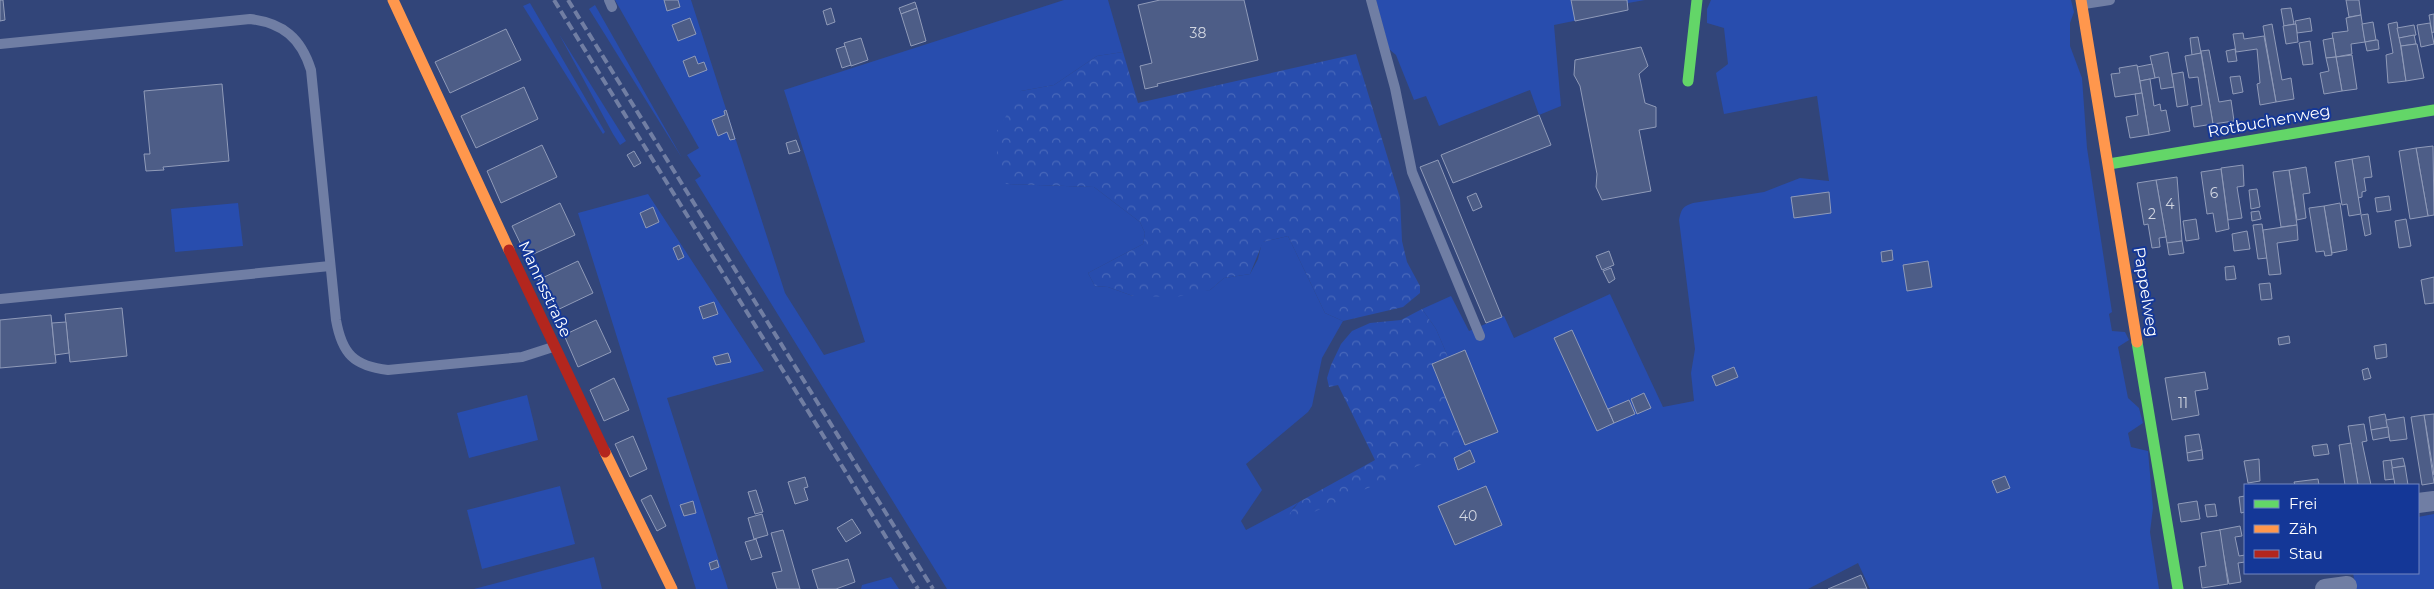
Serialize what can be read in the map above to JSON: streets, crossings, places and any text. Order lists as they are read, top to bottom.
{
  "streets": {
    "street": ["Rotbuchenweg", "Mannsstraße", "Pappelweg"]
  },
  "crossings": [
    ["Rotbuchenweg", "Pappelweg"]
  ],
  "house_numbers": [
    "38",
    "6",
    "4",
    "2",
    "11",
    "40"
  ],
  "legend": ["Frei", "Zäh", "Stau"]
}
